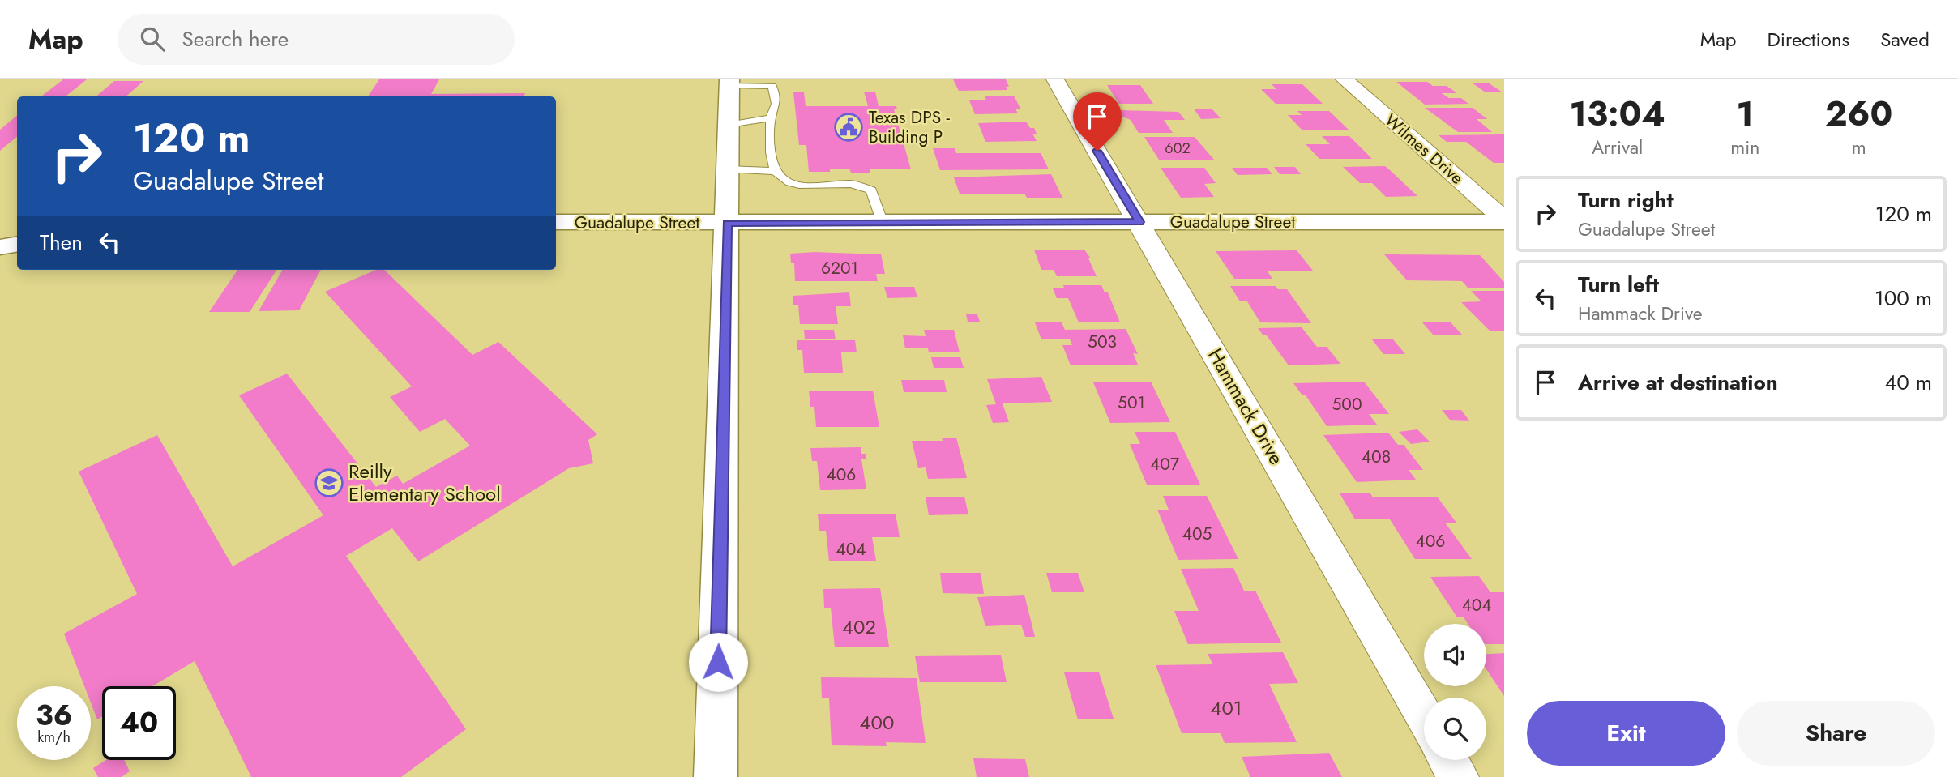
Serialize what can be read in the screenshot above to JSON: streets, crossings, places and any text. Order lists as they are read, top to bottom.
{
  "streets": {
    "street": ["Wilmes Drive", "Guadalupe Street", "Hammack Drive"]
  },
  "crossings": [
    ["Wilmes Drive", "Guadalupe Street"],
    ["Guadalupe Street", "Hammack Drive"]
  ],
  "places": {
    "public building": ["Texas DPS - Building P"],
    "school or university": ["Reilly Elementary School"]
  },
  "house_numbers": [
    "602",
    "6201",
    "503",
    "501",
    "500",
    "408",
    "407",
    "406",
    "405",
    "406",
    "404",
    "404",
    "402",
    "401",
    "400"
  ],
  "page": {
    "header": "Map",
    "search": "Search here",
    "nav": ["Map", "Directions", "Saved"],
    "eta": [
      "13:04",
      "Arrival",
      "1",
      "min",
      "260",
      "m"
    ],
    "turn": ["120 m", "Guadalupe Street"],
    "list": [
      {
        "name": "Turn right",
        "note": "Guadalupe Street",
        "value": "120 m"
      },
      {
        "name": "Turn left",
        "note": "Hammack Drive",
        "value": "100 m"
      },
      {
        "name": "Arrive at destination",
        "value": "40 m"
      }
    ],
    "then": "Then",
    "speed": "36 km/h",
    "limit": "40",
    "buttons": ["Exit", "Share"]
  }
}
